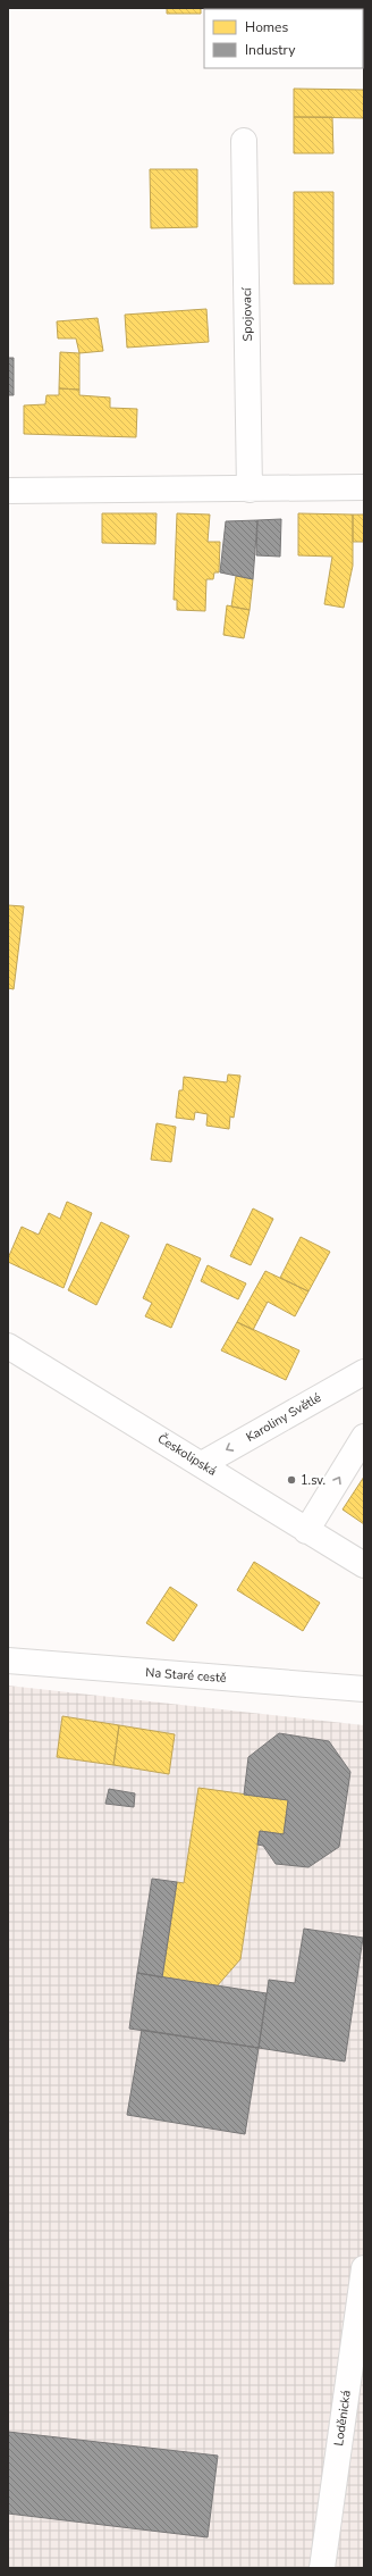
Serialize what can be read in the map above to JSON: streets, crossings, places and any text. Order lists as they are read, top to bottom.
{
  "streets": {
    "street": [
      "Spojovací",
      "Karoliny Světlé",
      "Českolipská",
      "Na Staré cestě",
      "Loděnická"
    ]
  },
  "crossings": [
    ["Karoliny Světlé", "Českolipská"]
  ],
  "one_way": ["Karoliny Světlé"],
  "places": ["1.sv."],
  "legend": ["Homes", "Industry"]
}
